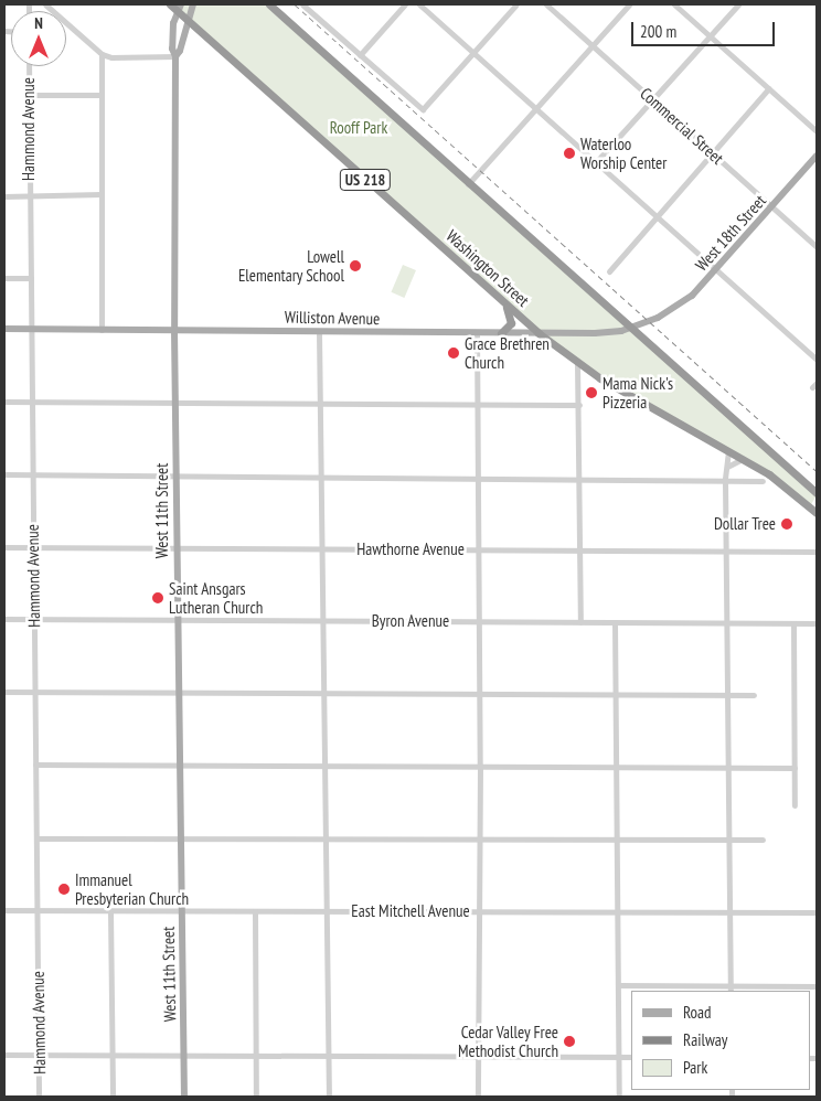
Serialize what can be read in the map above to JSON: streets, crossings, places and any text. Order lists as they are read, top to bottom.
{
  "streets": {
    "highway": ["US 218", "Washington Street"],
    "main road": ["West 18th Street", "Williston Avenue", "West 11th Street"],
    "street": [
      "Commercial Street",
      "Hammond Avenue",
      "Hawthorne Avenue",
      "Byron Avenue",
      "East Mitchell Avenue"
    ]
  },
  "crossings": [
    ["Commercial Street", "West 18th Street"],
    ["Hammond Avenue", "Williston Avenue"],
    ["Hammond Avenue", "Hawthorne Avenue"],
    ["Hammond Avenue", "Byron Avenue"],
    ["Hammond Avenue", "East Mitchell Avenue"],
    ["West 18th Street", "Williston Avenue"],
    ["Washington Street", "Williston Avenue"],
    ["Washington Street", "West 11th Street"],
    ["Williston Avenue", "West 11th Street"],
    ["West 11th Street", "Hawthorne Avenue"],
    ["West 11th Street", "Byron Avenue"],
    ["West 11th Street", "East Mitchell Avenue"]
  ],
  "parks": ["Rooff Park"],
  "places": [
    "Waterloo Worship Center",
    "Lowell Elementary School",
    "Grace Brethren Church",
    "Mama Nick's Pizzeria",
    "Dollar Tree",
    "Saint Ansgars Lutheran Church",
    "Immanuel Presbyterian Church",
    "Cedar Valley Free Methodist Church"
  ],
  "legend": ["Road", "Railway", "Park"],
  "scale_bar": "200 m",
  "north": "top"
}
